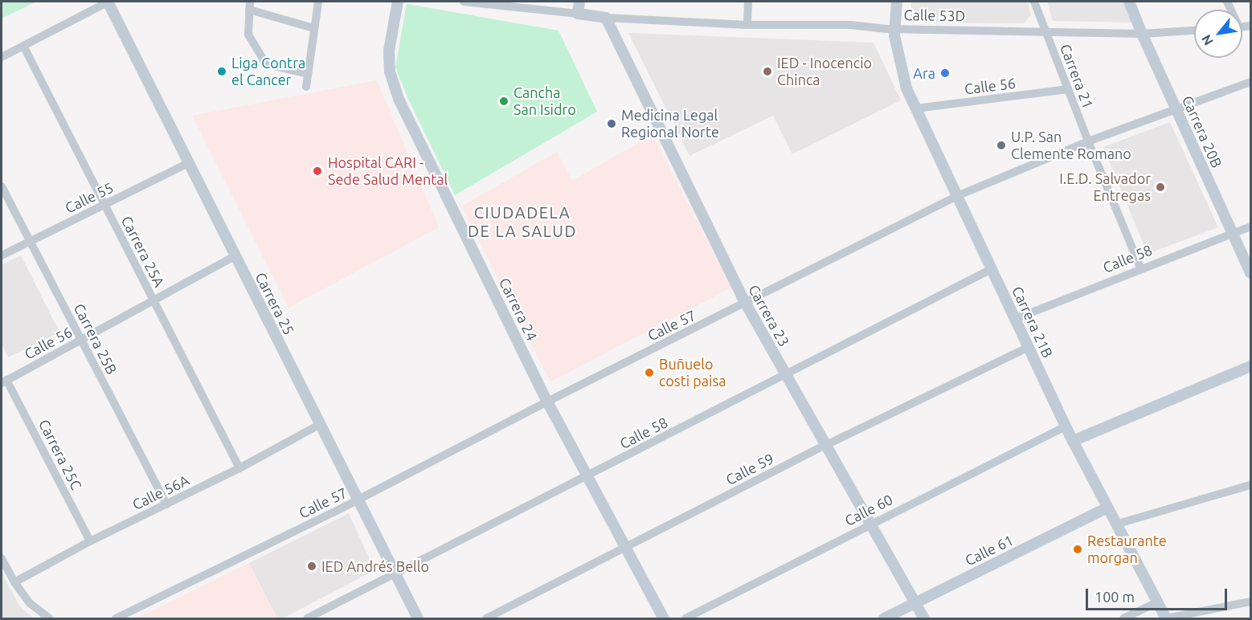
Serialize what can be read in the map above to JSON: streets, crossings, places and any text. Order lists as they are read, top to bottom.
{
  "streets": {
    "street": [
      "Calle 53D",
      "Carrera 21",
      "Calle 56",
      "Carrera 20B",
      "Calle 55",
      "Carrera 25A",
      "Calle 58",
      "Carrera 25",
      "Carrera 24",
      "Carrera 23",
      "Carrera 21B",
      "Calle 57",
      "Carrera 25B",
      "Carrera 25C",
      "Calle 59",
      "Calle 56A",
      "Calle 60",
      "Calle 61"
    ]
  },
  "crossings": [
    ["Calle 53D", "Carrera 21"],
    ["Calle 53D", "Carrera 20B"],
    ["Calle 53D", "Carrera 23"],
    ["Calle 53D", "Carrera 21B"],
    ["Carrera 21", "Calle 56"],
    ["Carrera 21", "Calle 58"],
    ["Carrera 21", "Calle 57"],
    ["Calle 56", "Carrera 25A"],
    ["Calle 56", "Carrera 25"],
    ["Calle 56", "Carrera 21B"],
    ["Calle 56", "Carrera 25B"],
    ["Calle 56", "Carrera 25C"],
    ["Carrera 20B", "Calle 58"],
    ["Carrera 20B", "Calle 57"],
    ["Calle 55", "Carrera 25A"],
    ["Calle 55", "Carrera 25"],
    ["Calle 55", "Carrera 25B"],
    ["Carrera 25A", "Calle 56A"],
    ["Calle 58", "Carrera 25"],
    ["Calle 58", "Carrera 24"],
    ["Calle 58", "Carrera 23"],
    ["Calle 58", "Carrera 21B"],
    ["Carrera 25", "Calle 57"],
    ["Carrera 25", "Calle 56A"],
    ["Carrera 24", "Calle 57"],
    ["Carrera 24", "Calle 59"],
    ["Carrera 23", "Calle 57"],
    ["Carrera 23", "Calle 59"],
    ["Carrera 23", "Calle 60"],
    ["Carrera 23", "Calle 61"],
    ["Carrera 21B", "Calle 57"],
    ["Carrera 21B", "Calle 59"],
    ["Carrera 21B", "Calle 60"],
    ["Carrera 21B", "Calle 61"],
    ["Carrera 25B", "Calle 56A"],
    ["Carrera 25C", "Calle 56A"]
  ],
  "districts": ["CIUDADELA DE LA SALUD"],
  "places": [
    "Liga Contra el Cancer",
    "IED - Inocencio Chinca",
    "Ara",
    "Cancha San Isidro",
    "Medicina Legal Regional Norte",
    "U.P. San Clemente Romano",
    "Hospital CARI - Sede Salud Mental",
    "I.E.D. Salvador Entregas",
    "Buñuelo costi paisa",
    "Restaurante morgan",
    "IED Andrés Bello"
  ],
  "scale_bar": "100 m",
  "north": "bottom left"
}
